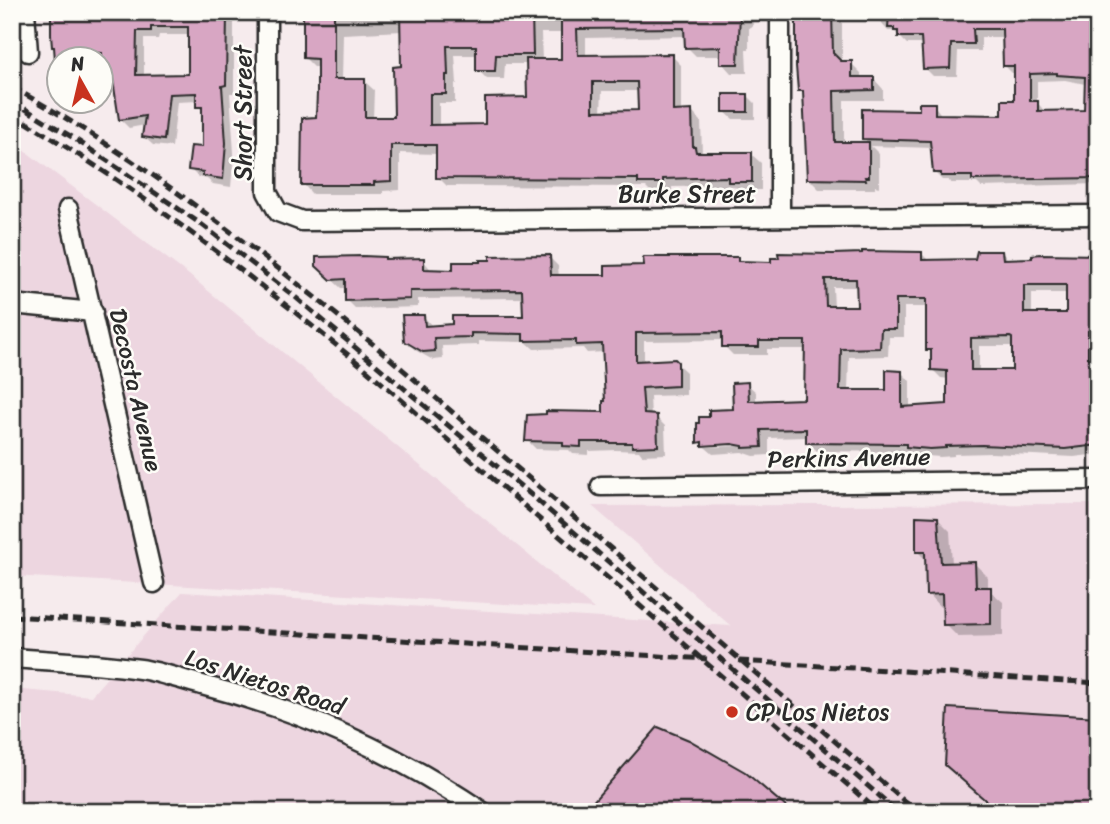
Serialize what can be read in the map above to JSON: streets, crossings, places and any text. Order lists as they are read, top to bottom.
{
  "streets": {
    "street": [
      "Short Street",
      "Burke Street",
      "Decosta Avenue",
      "Perkins Avenue",
      "Los Nietos Road"
    ]
  },
  "crossings": [
    ["Short Street", "Burke Street"]
  ],
  "places": ["CP Los Nietos"],
  "north": "top"
}
